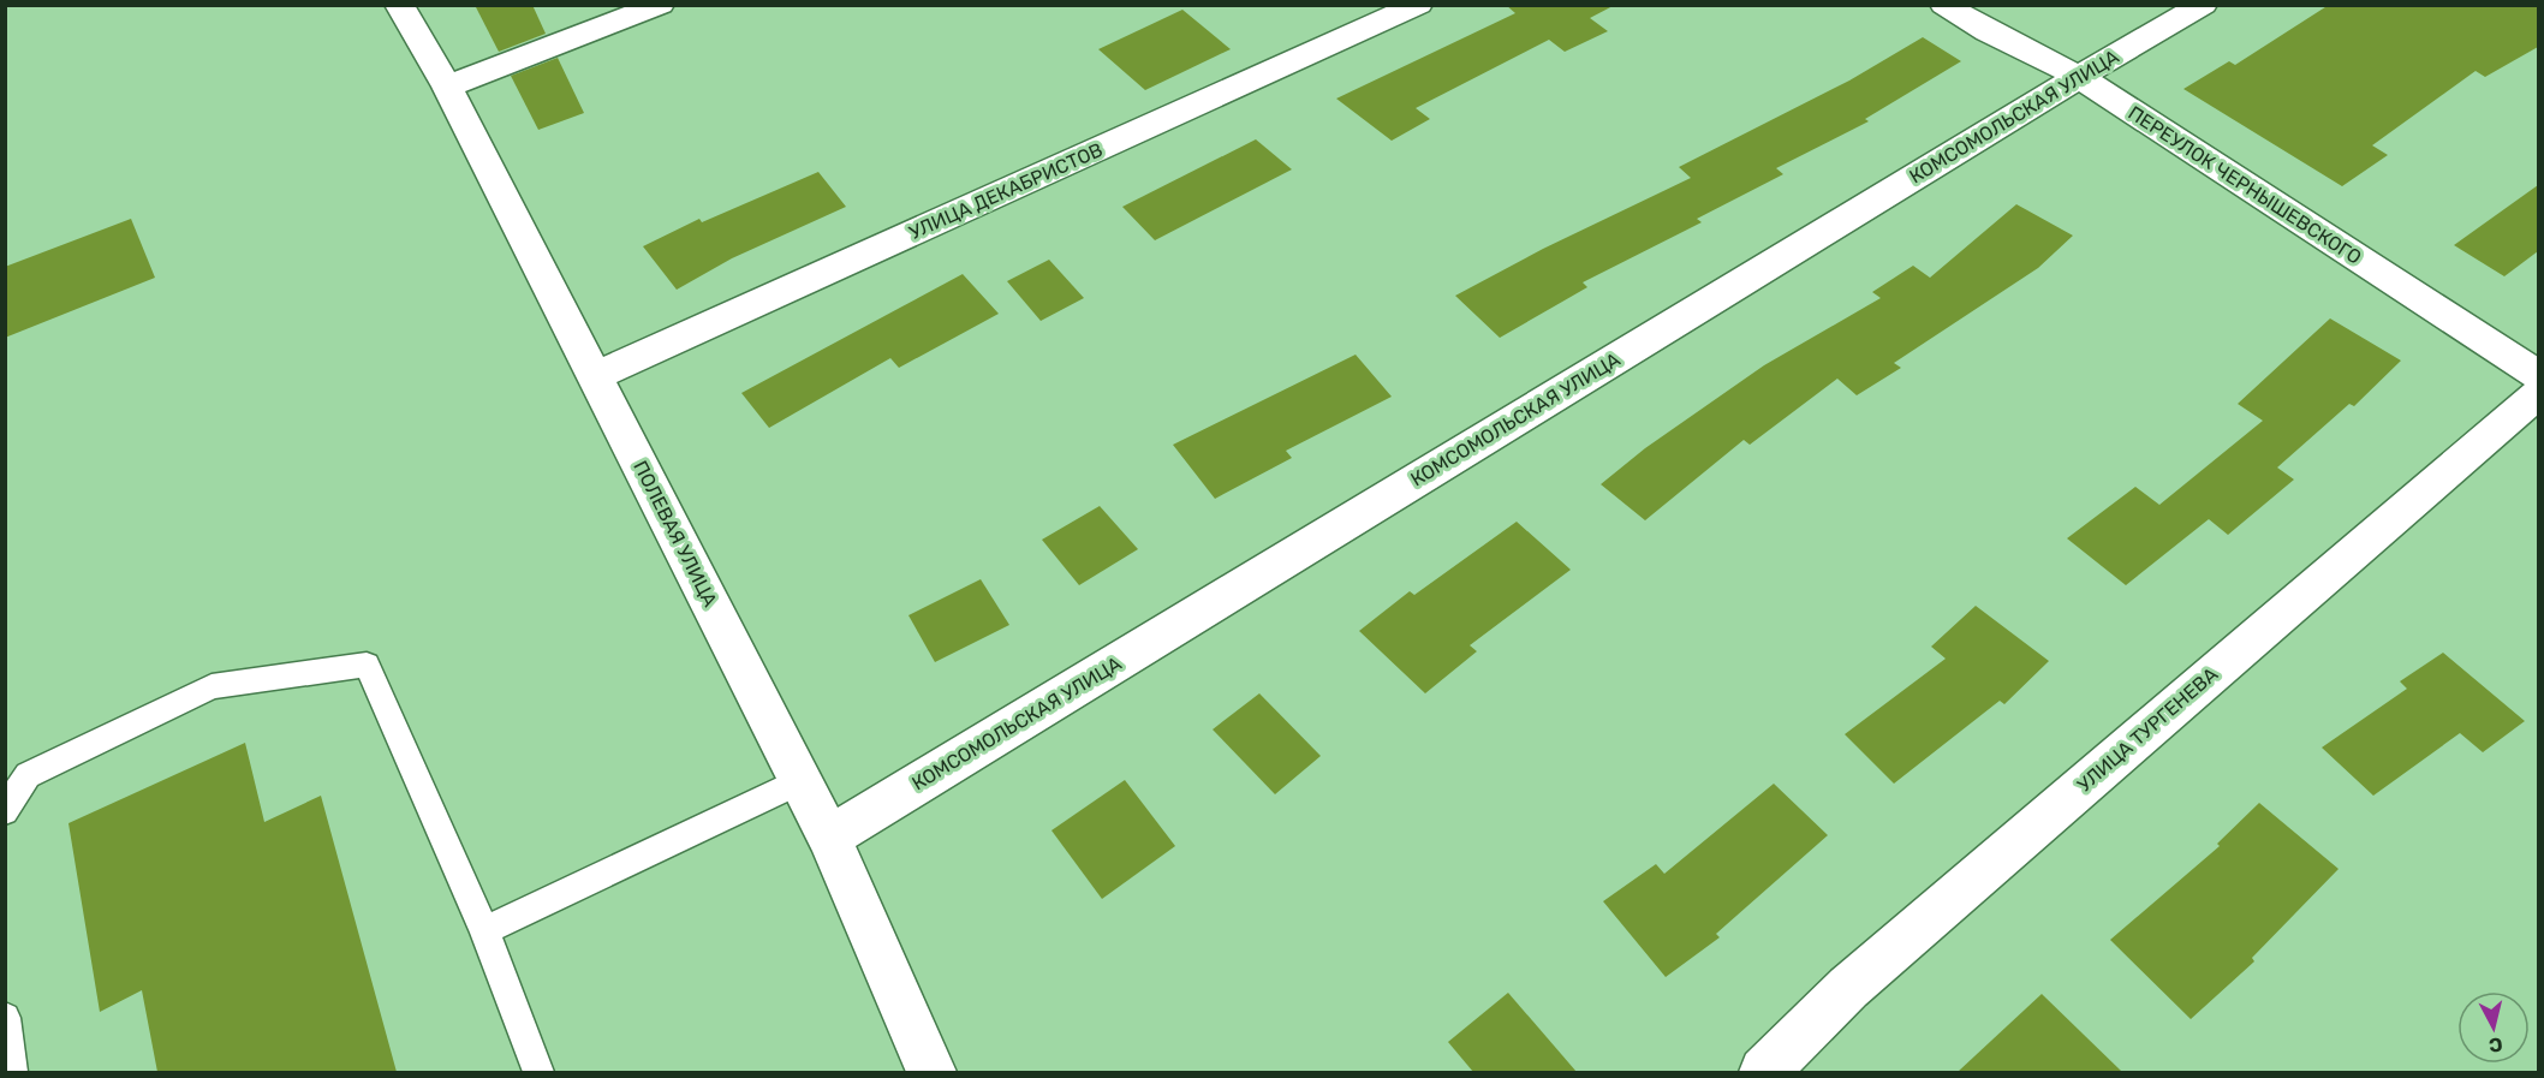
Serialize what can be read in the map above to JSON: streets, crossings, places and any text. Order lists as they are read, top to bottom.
{
  "streets": {
    "street": [
      "КОМСОМОЛЬСКАЯ УЛИЦА",
      "ПЕРЕУЛОК ЧЕРНЫШЕВСКОГО",
      "УЛИЦА ДЕКАБРИСТОВ",
      "ПОЛЕВАЯ УЛИЦА",
      "УЛИЦА ТУРГЕНЕВА"
    ]
  },
  "crossings": [
    ["КОМСОМОЛЬСКАЯ УЛИЦА", "ПЕРЕУЛОК ЧЕРНЫШЕВСКОГО"],
    ["КОМСОМОЛЬСКАЯ УЛИЦА", "ПОЛЕВАЯ УЛИЦА"],
    ["УЛИЦА ДЕКАБРИСТОВ", "ПОЛЕВАЯ УЛИЦА"]
  ],
  "north": "bottom"
}
